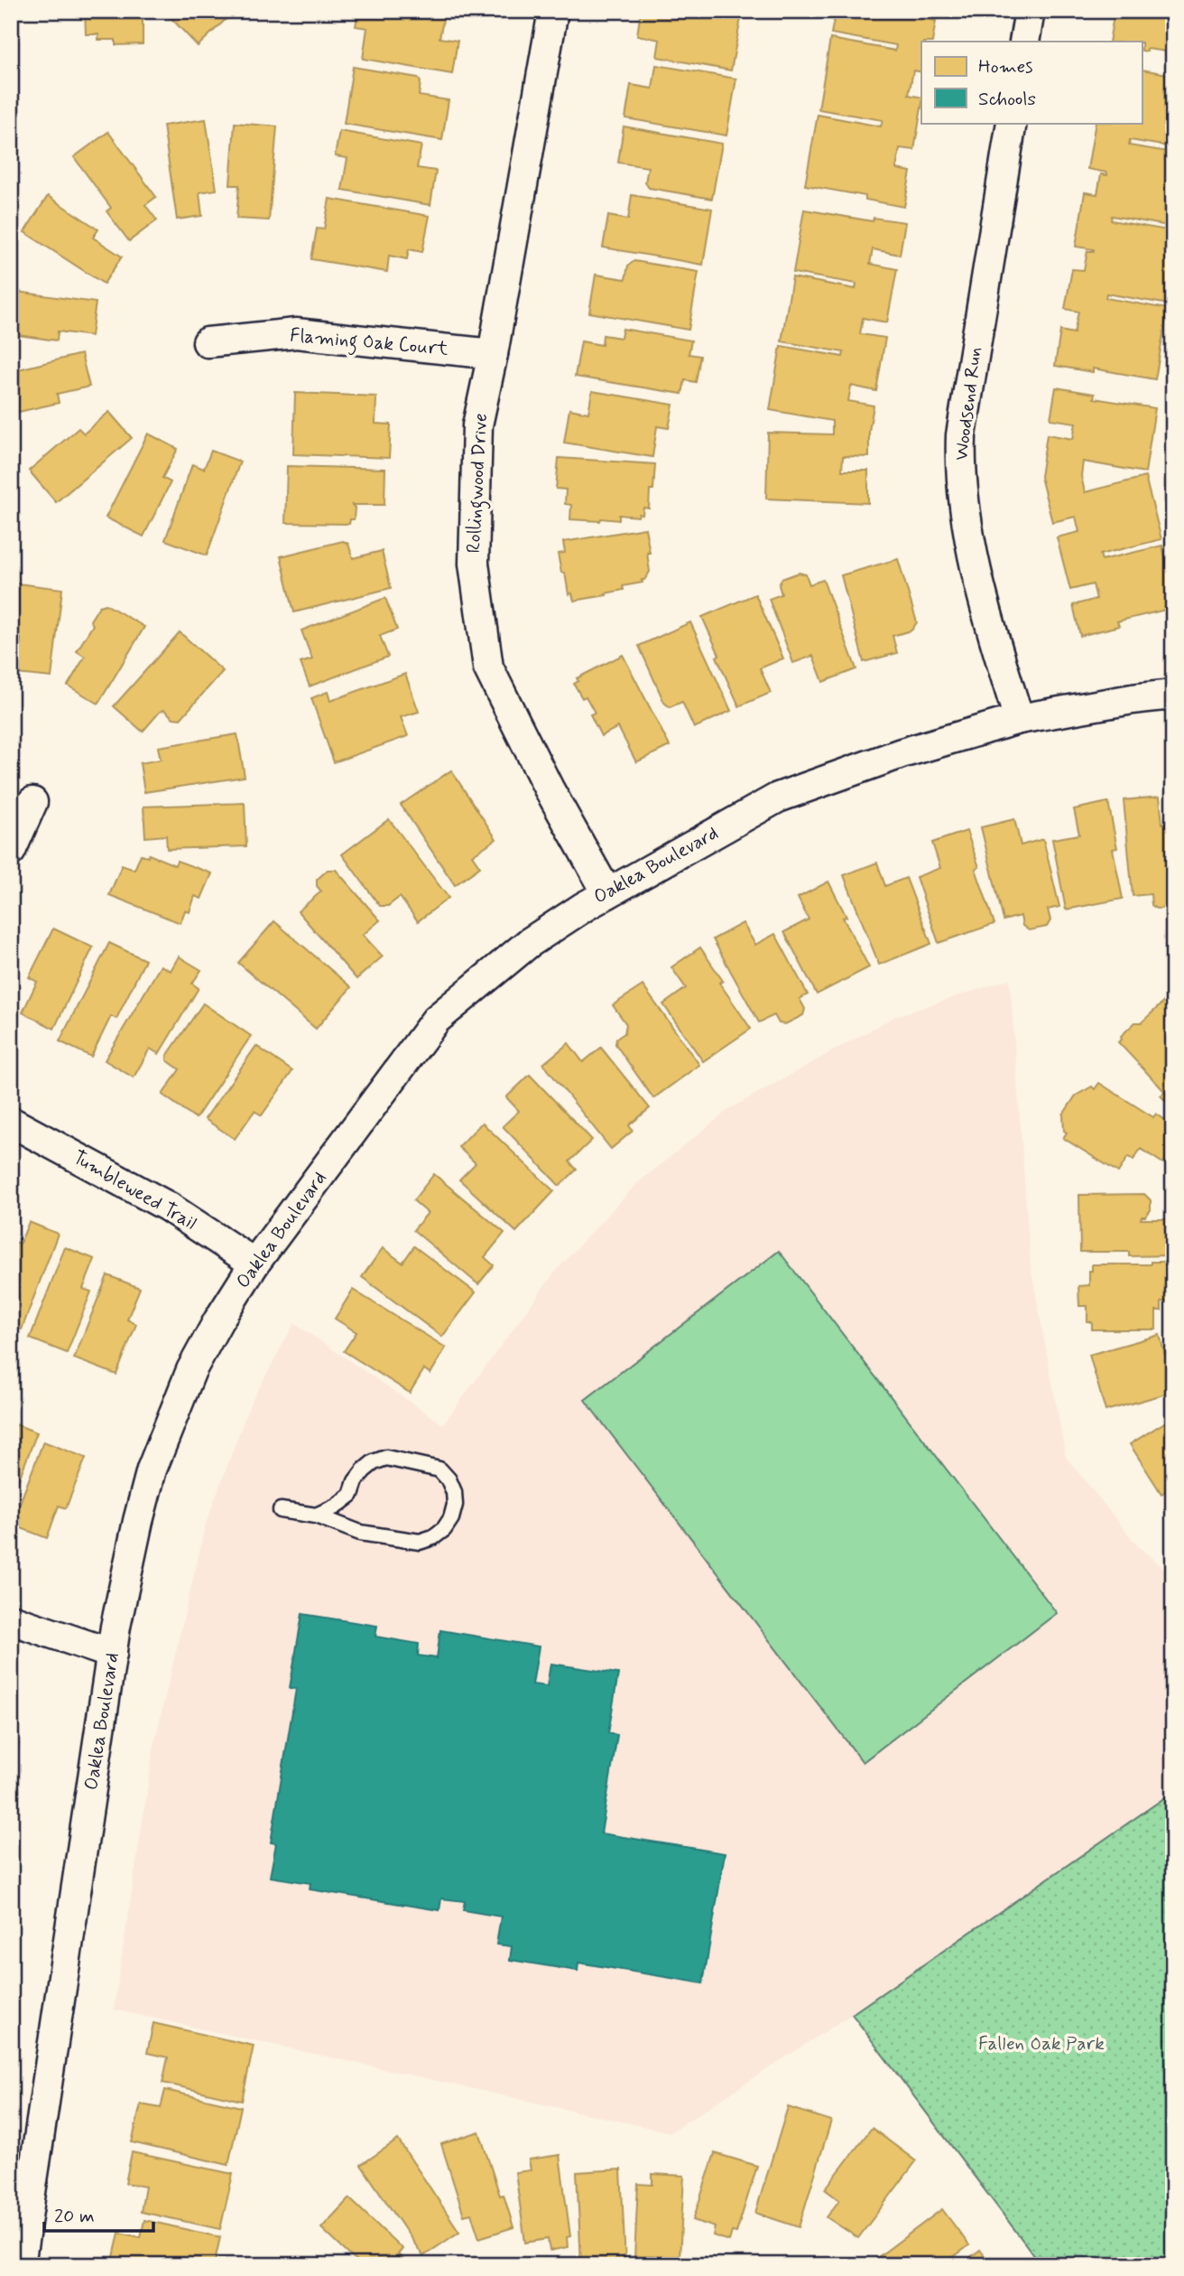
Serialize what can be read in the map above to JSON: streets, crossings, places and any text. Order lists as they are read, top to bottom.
{
  "streets": {
    "street": [
      "Flaming Oak Court",
      "Woodsend Run",
      "Rollingwood Drive",
      "Oaklea Boulevard",
      "Tumbleweed Trail"
    ]
  },
  "crossings": [
    ["Flaming Oak Court", "Rollingwood Drive"],
    ["Woodsend Run", "Oaklea Boulevard"],
    ["Rollingwood Drive", "Oaklea Boulevard"],
    ["Oaklea Boulevard", "Tumbleweed Trail"]
  ],
  "parks": ["Fallen Oak Park"],
  "legend": ["Homes", "Schools"],
  "scale_bar": "20 m"
}
